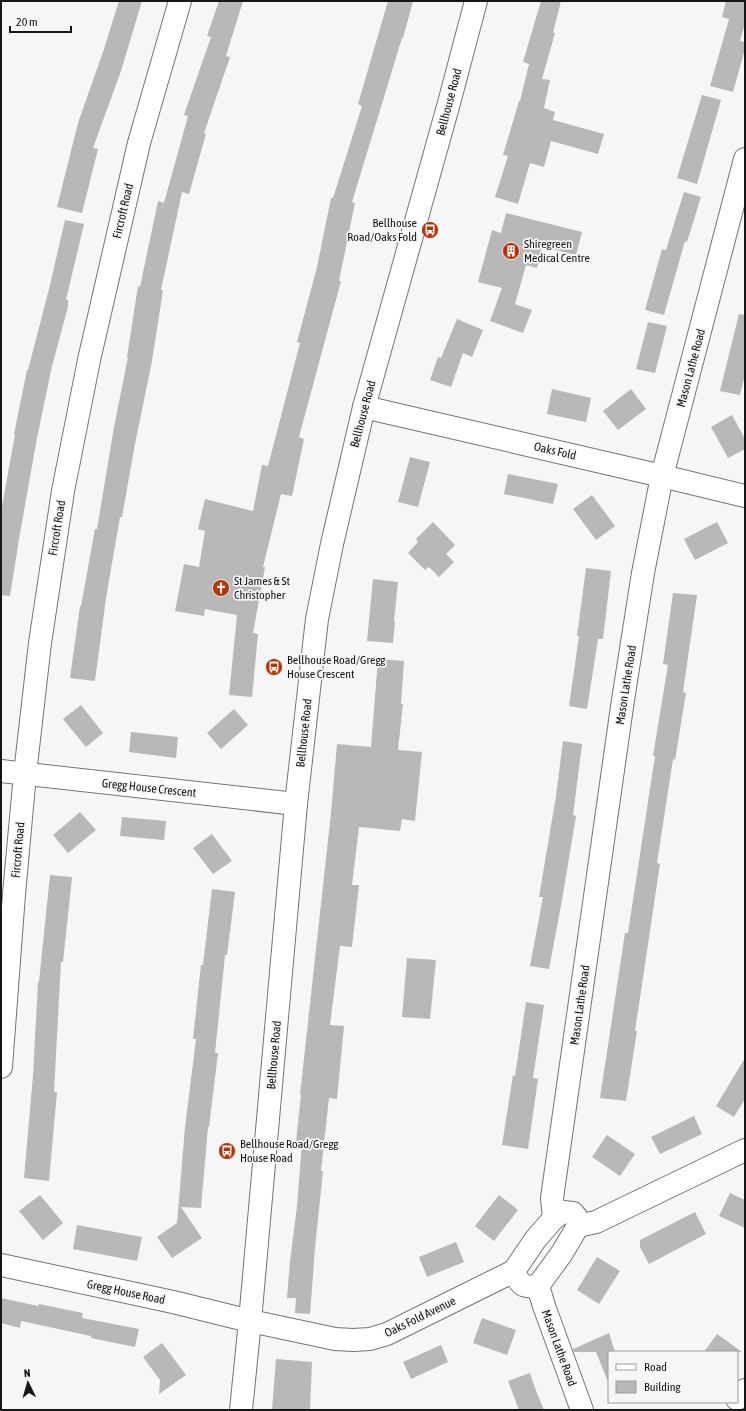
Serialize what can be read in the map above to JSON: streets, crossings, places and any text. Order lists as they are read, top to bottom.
{
  "streets": {
    "street": [
      "Bellhouse Road",
      "Fircroft Road",
      "Mason Lathe Road",
      "Oaks Fold",
      "Gregg House Crescent",
      "Gregg House Road",
      "Oaks Fold Avenue"
    ]
  },
  "crossings": [
    ["Bellhouse Road", "Oaks Fold"],
    ["Bellhouse Road", "Gregg House Crescent"],
    ["Bellhouse Road", "Gregg House Road"],
    ["Bellhouse Road", "Oaks Fold Avenue"],
    ["Fircroft Road", "Gregg House Crescent"],
    ["Mason Lathe Road", "Oaks Fold"],
    ["Mason Lathe Road", "Oaks Fold Avenue"],
    ["Gregg House Road", "Oaks Fold Avenue"]
  ],
  "places": {
    "bus stop": ["Bellhouse Road/Oaks Fold", "Bellhouse Road/Gregg House Crescent", "Bellhouse Road/Gregg House Road"],
    "building": ["Shiregreen Medical Centre"],
    "church": ["St James & St Christopher"]
  },
  "legend": ["Road", "Building"],
  "scale_bar": "20 m",
  "north": "top"
}
